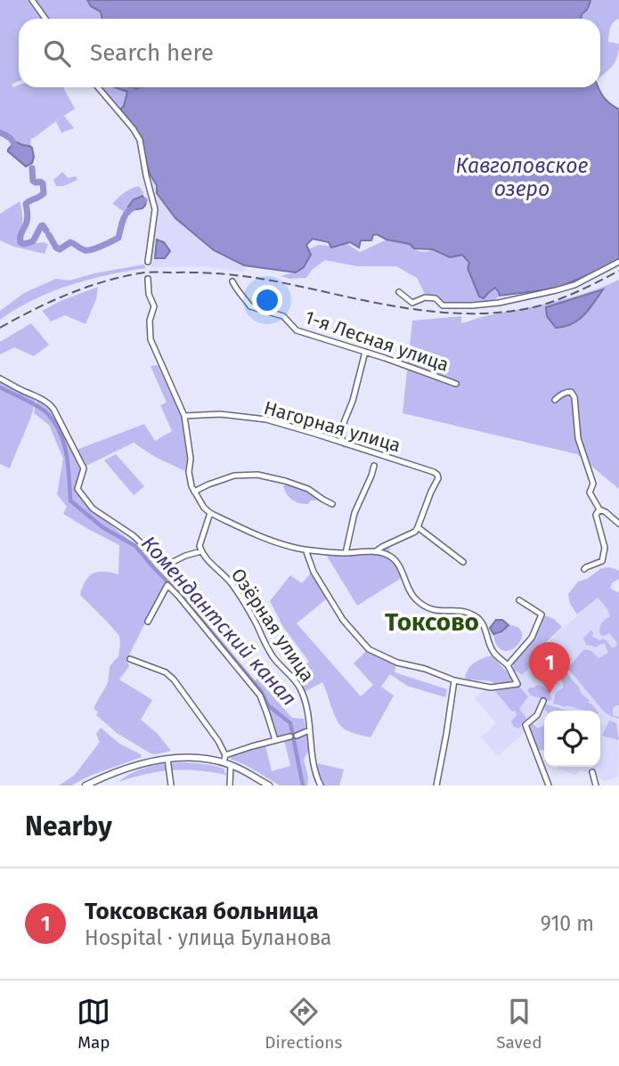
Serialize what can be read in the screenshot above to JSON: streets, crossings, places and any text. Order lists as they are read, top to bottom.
{
  "streets": {
    "street": ["1-я Лесная улица", "Нагорная улица", "Озёрная улица"]
  },
  "districts": ["Токсово"],
  "water": ["Кавголовское озеро", "Комендантский канал"],
  "page": {
    "search": "Search here",
    "pins": "1",
    "heading": "Nearby",
    "list": [
      {
        "mark": "1",
        "name": "Токсовская больница",
        "note": "Hospital · улица Буланова",
        "value": "910 m"
      }
    ],
    "nav": ["Map", "Directions", "Saved"]
  }
}
